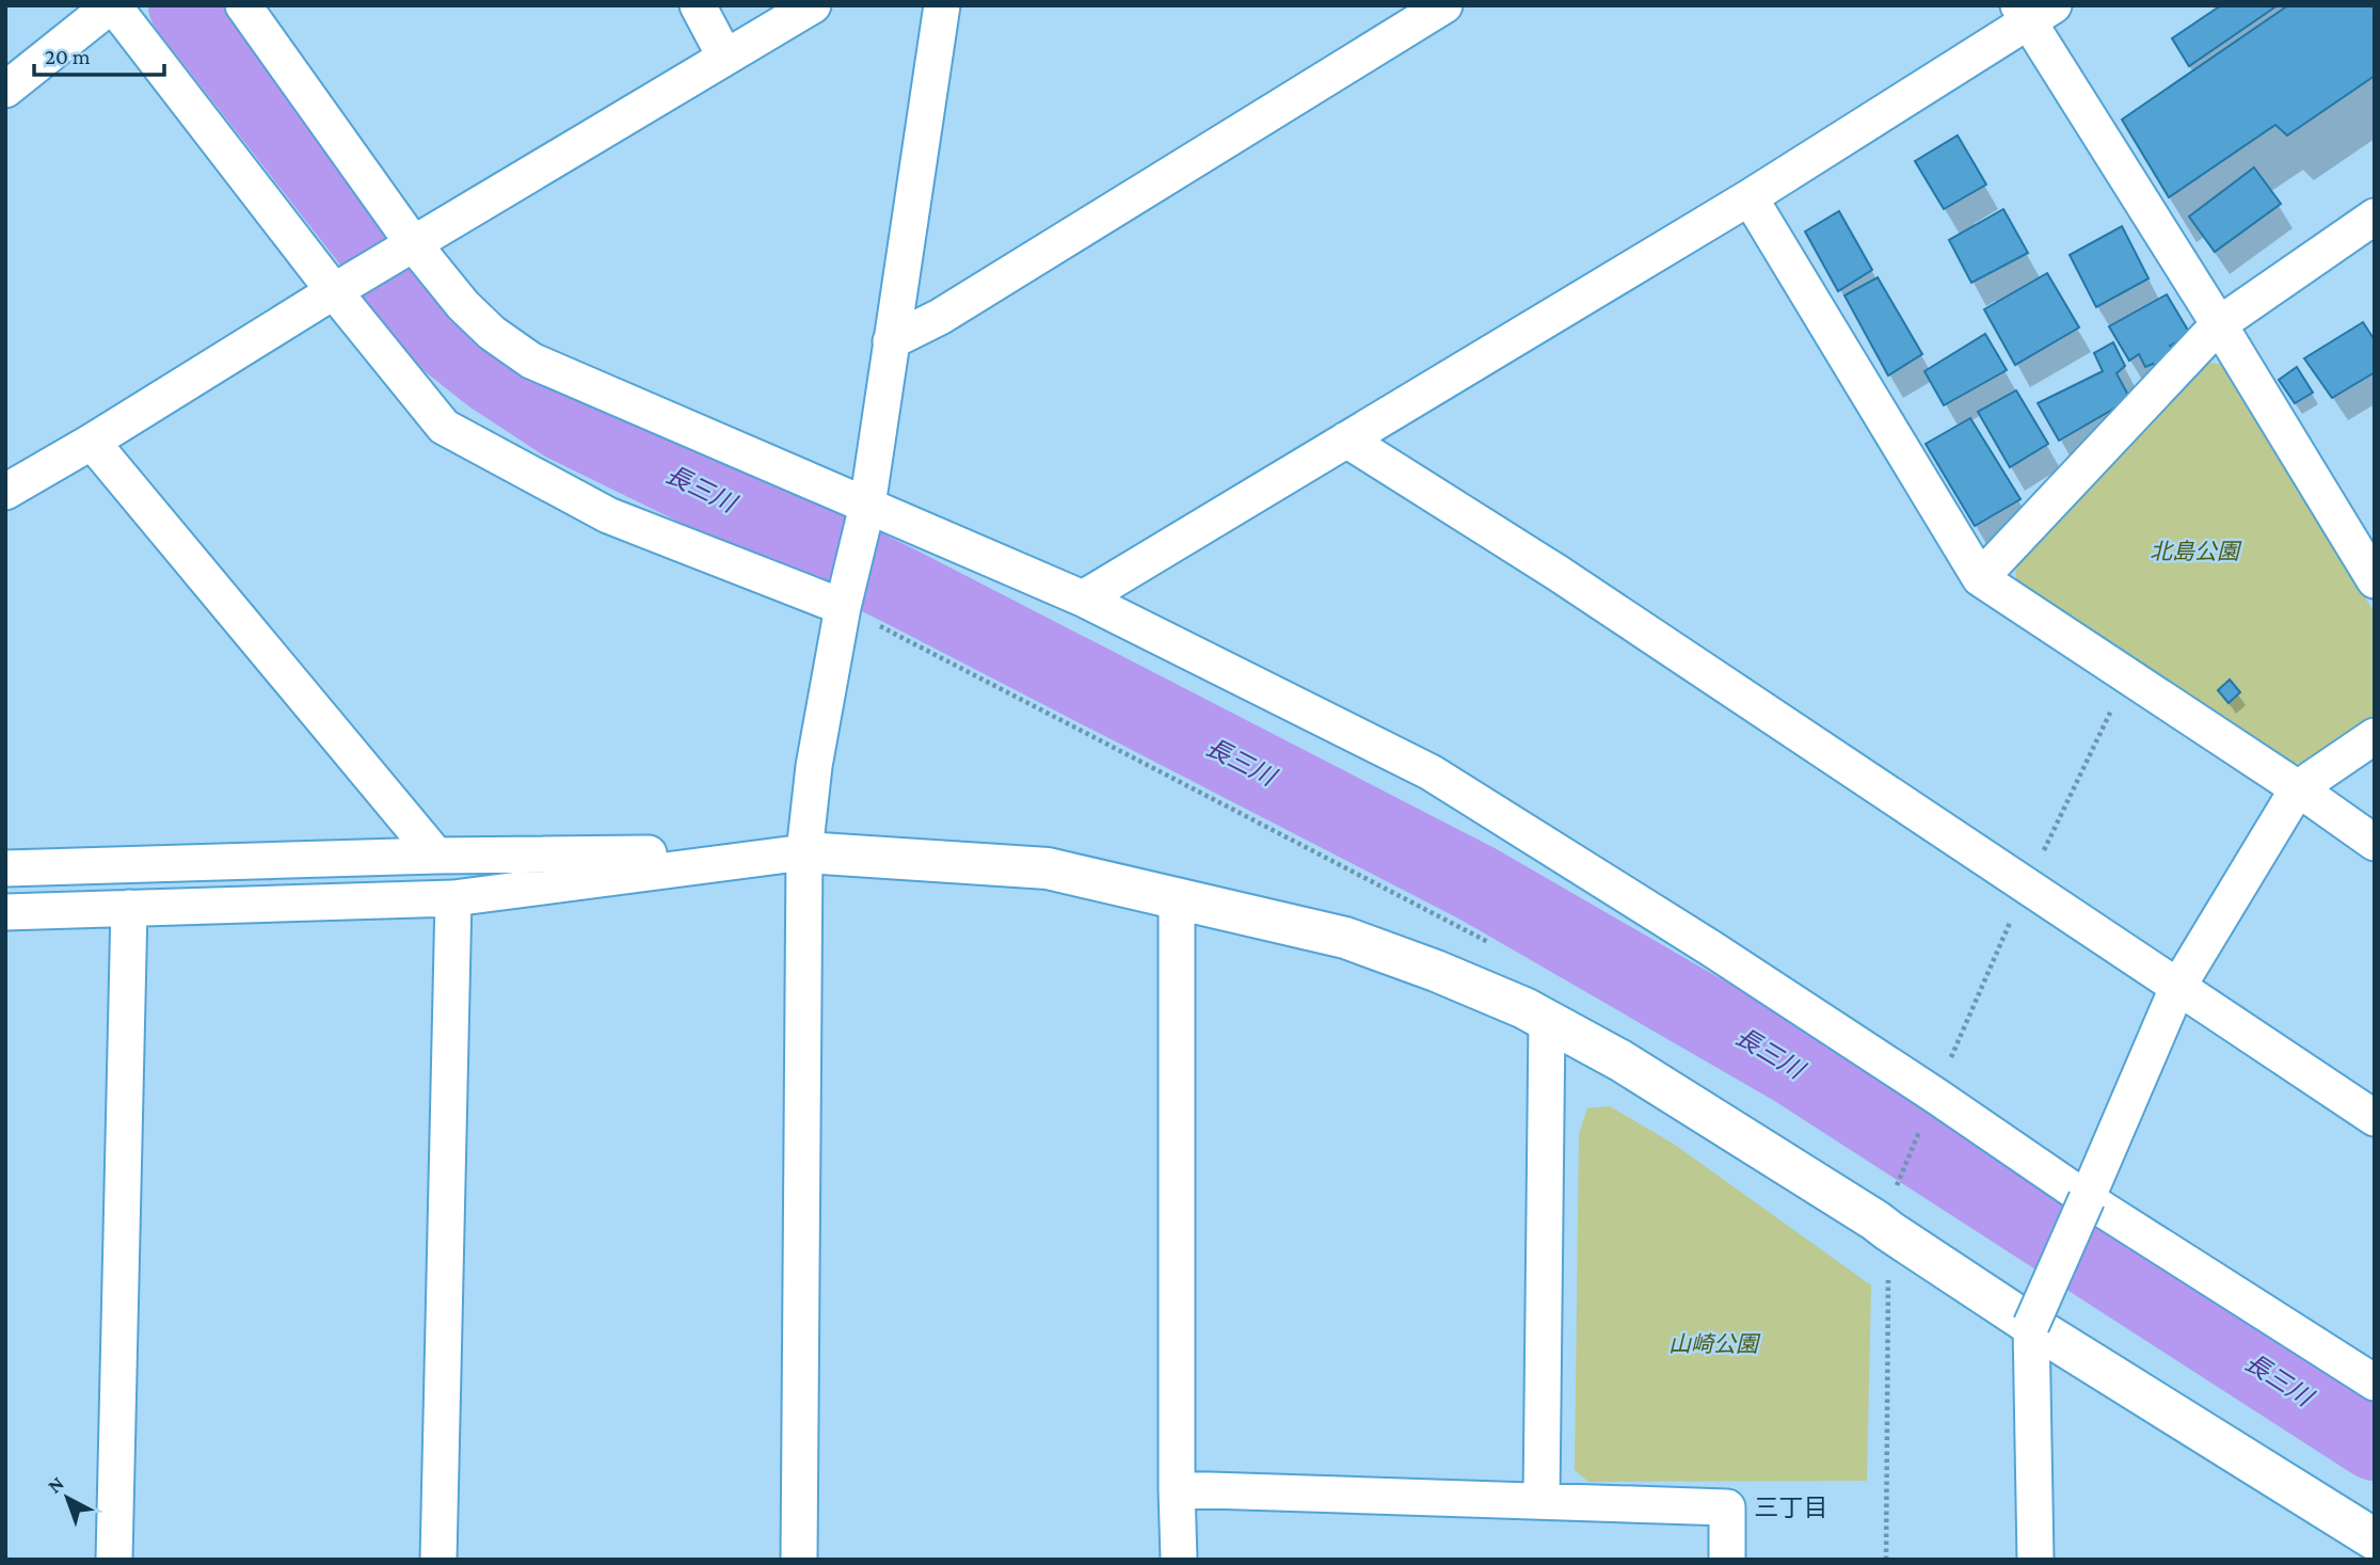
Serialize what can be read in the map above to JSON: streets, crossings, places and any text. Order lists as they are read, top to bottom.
{
  "districts": ["三丁目"],
  "water": ["長三川"],
  "parks": ["北島公園", "山崎公園"],
  "scale_bar": "20 m",
  "north": "top left"
}
